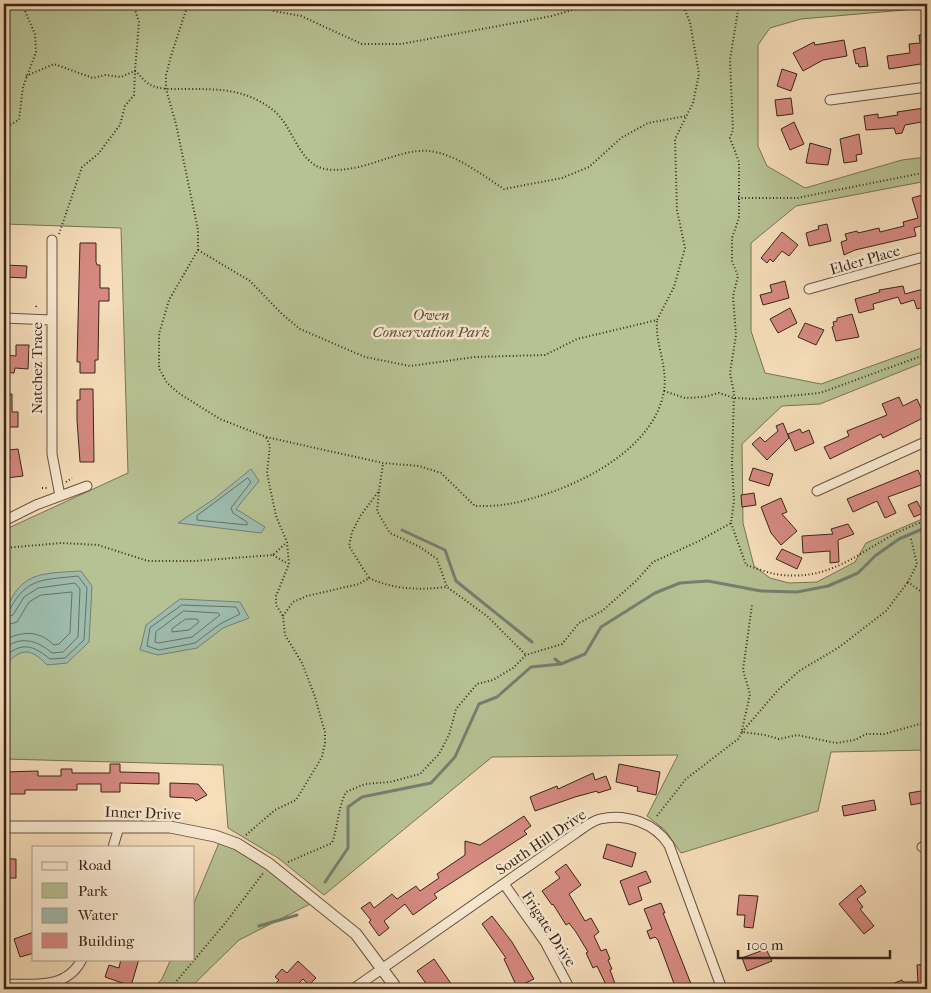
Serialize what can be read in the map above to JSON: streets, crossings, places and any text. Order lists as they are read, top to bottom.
{
  "streets": {
    "street": [
      "Elder Place",
      "Natchez Trace",
      "Inner Drive",
      "South Hill Drive",
      "Frigate Drive"
    ]
  },
  "crossings": [
    ["Inner Drive", "South Hill Drive"],
    ["South Hill Drive", "Frigate Drive"]
  ],
  "parks": ["Owen Conservation Park"],
  "legend": [
    "Road",
    "Park",
    "Water",
    "Building"
  ],
  "scale_bar": "100 m"
}
